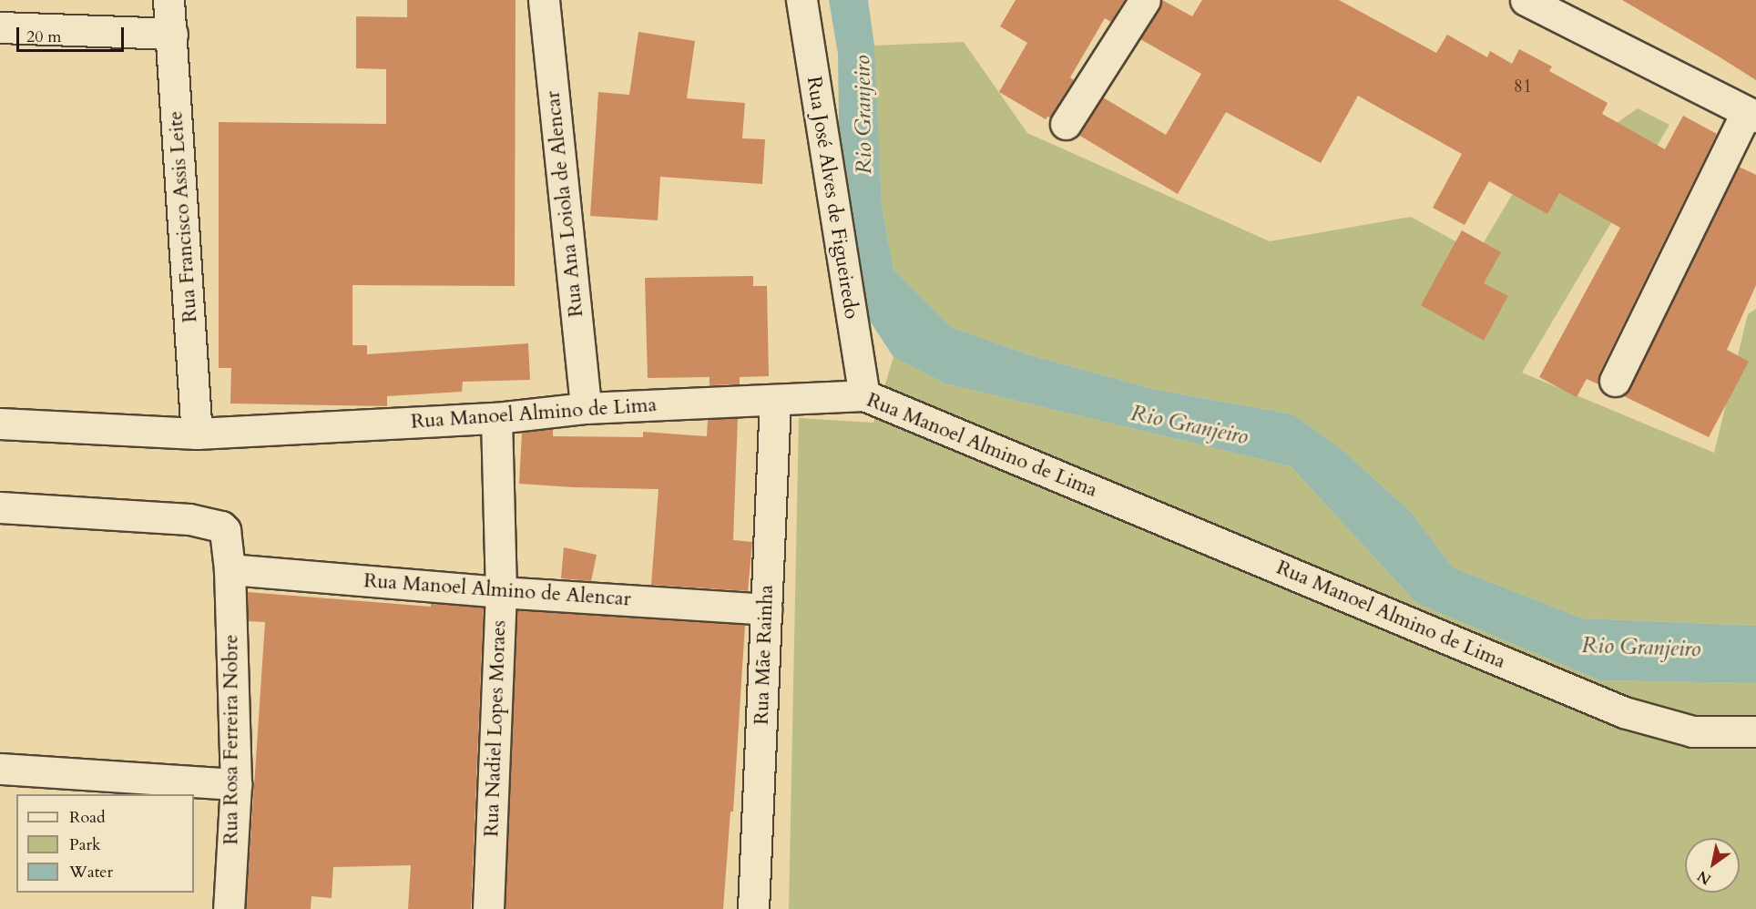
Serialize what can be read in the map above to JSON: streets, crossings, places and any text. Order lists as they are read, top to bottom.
{
  "streets": {
    "street": [
      "Rua José Alves de Figueiredo",
      "Rua Ana Loiola de Alencar",
      "Rua Francisco Assis Leite",
      "Rua Manoel Almino de Lima",
      "Rua Manoel Almino de Alencar",
      "Rua Mãe Rainha",
      "Rua Nadiel Lopes Moraes",
      "Rua Rosa Ferreira Nobre"
    ]
  },
  "crossings": [
    ["Rua José Alves de Figueiredo", "Rua Manoel Almino de Lima"],
    ["Rua Ana Loiola de Alencar", "Rua Manoel Almino de Lima"],
    ["Rua Francisco Assis Leite", "Rua Manoel Almino de Lima"],
    ["Rua Manoel Almino de Lima", "Rua Mãe Rainha"],
    ["Rua Manoel Almino de Lima", "Rua Nadiel Lopes Moraes"],
    ["Rua Manoel Almino de Alencar", "Rua Mãe Rainha"],
    ["Rua Manoel Almino de Alencar", "Rua Nadiel Lopes Moraes"],
    ["Rua Manoel Almino de Alencar", "Rua Rosa Ferreira Nobre"]
  ],
  "water": ["Rio Granjeiro"],
  "house_numbers": ["81"],
  "legend": ["Road", "Park", "Water"],
  "scale_bar": "20 m",
  "north": "bottom left"
}
